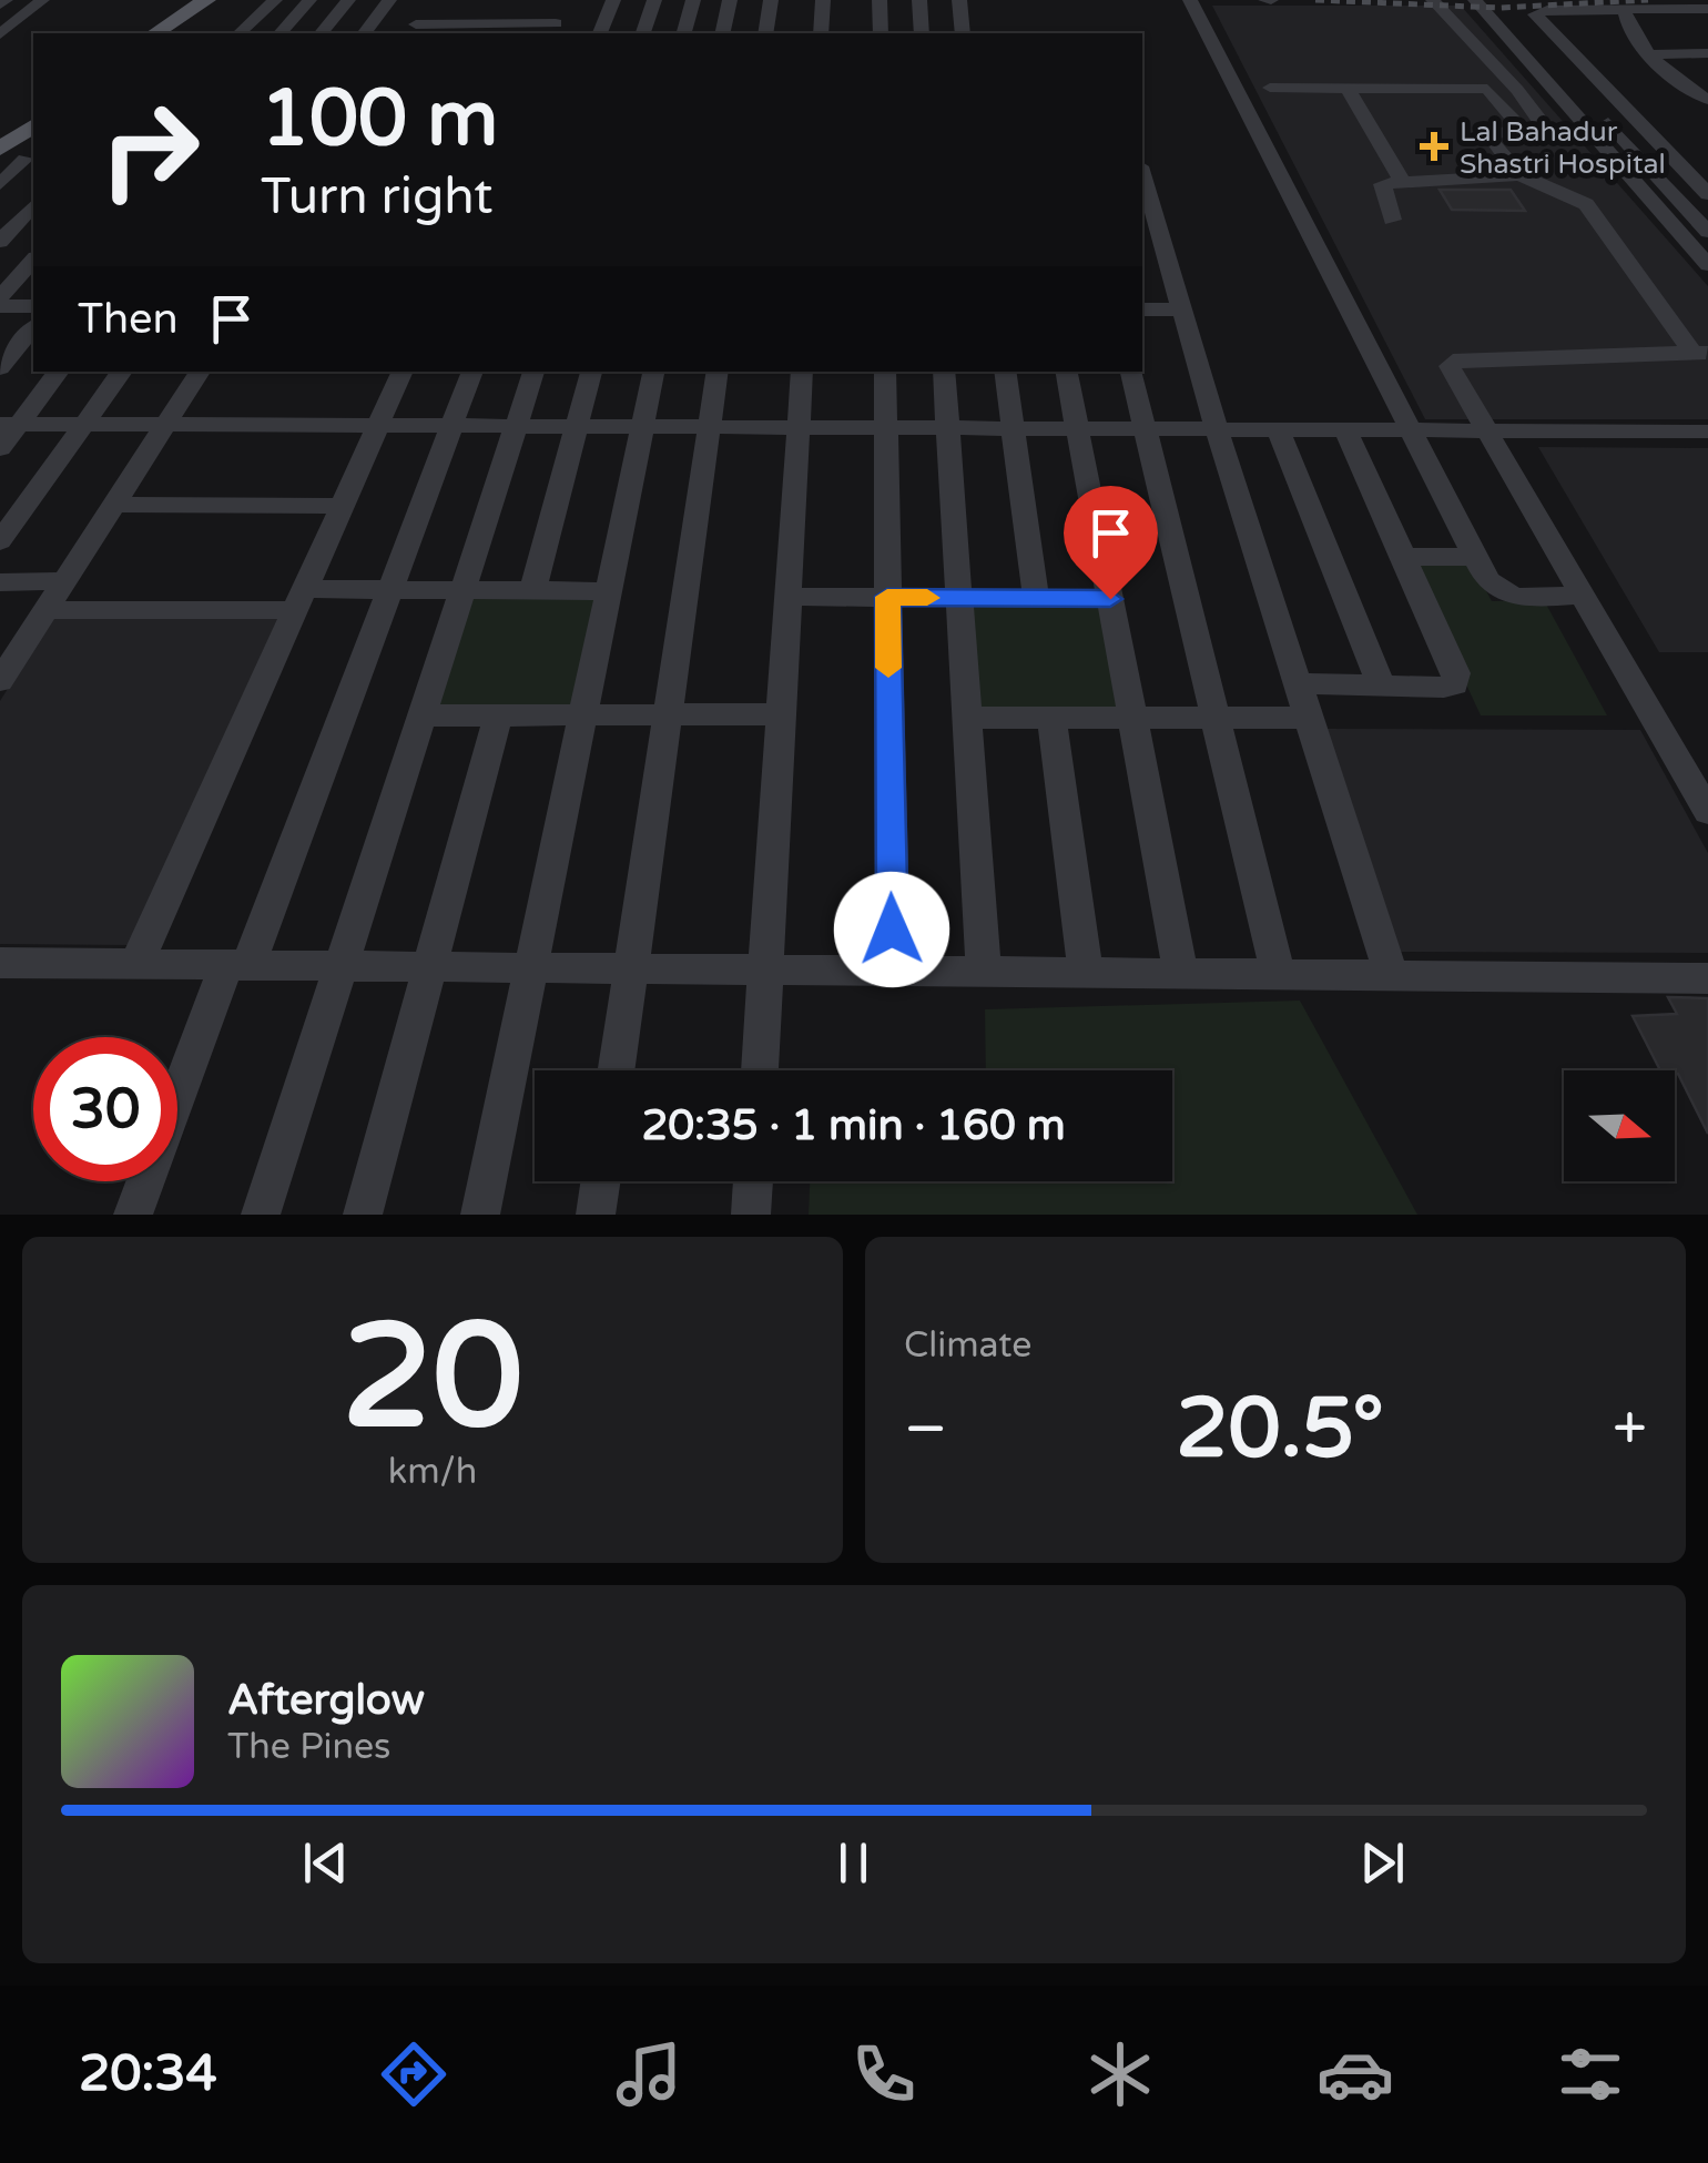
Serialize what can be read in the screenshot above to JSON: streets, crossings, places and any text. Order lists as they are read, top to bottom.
{
  "places": {
    "health": ["Lal Bahadur Shastri Hospital"]
  },
  "north": "right",
  "page": {
    "turn": ["100 m", "Turn right"],
    "then": "Then",
    "limit": "30",
    "trip": "20:35 · 1 min · 160 m",
    "tile": [
      ["20", "km/h"],
      "Climate"
    ],
    "heat": ["−", "20.5°", "+"],
    "song": ["Afterglow", "The Pines"],
    "tabs": "20:34"
  }
}
